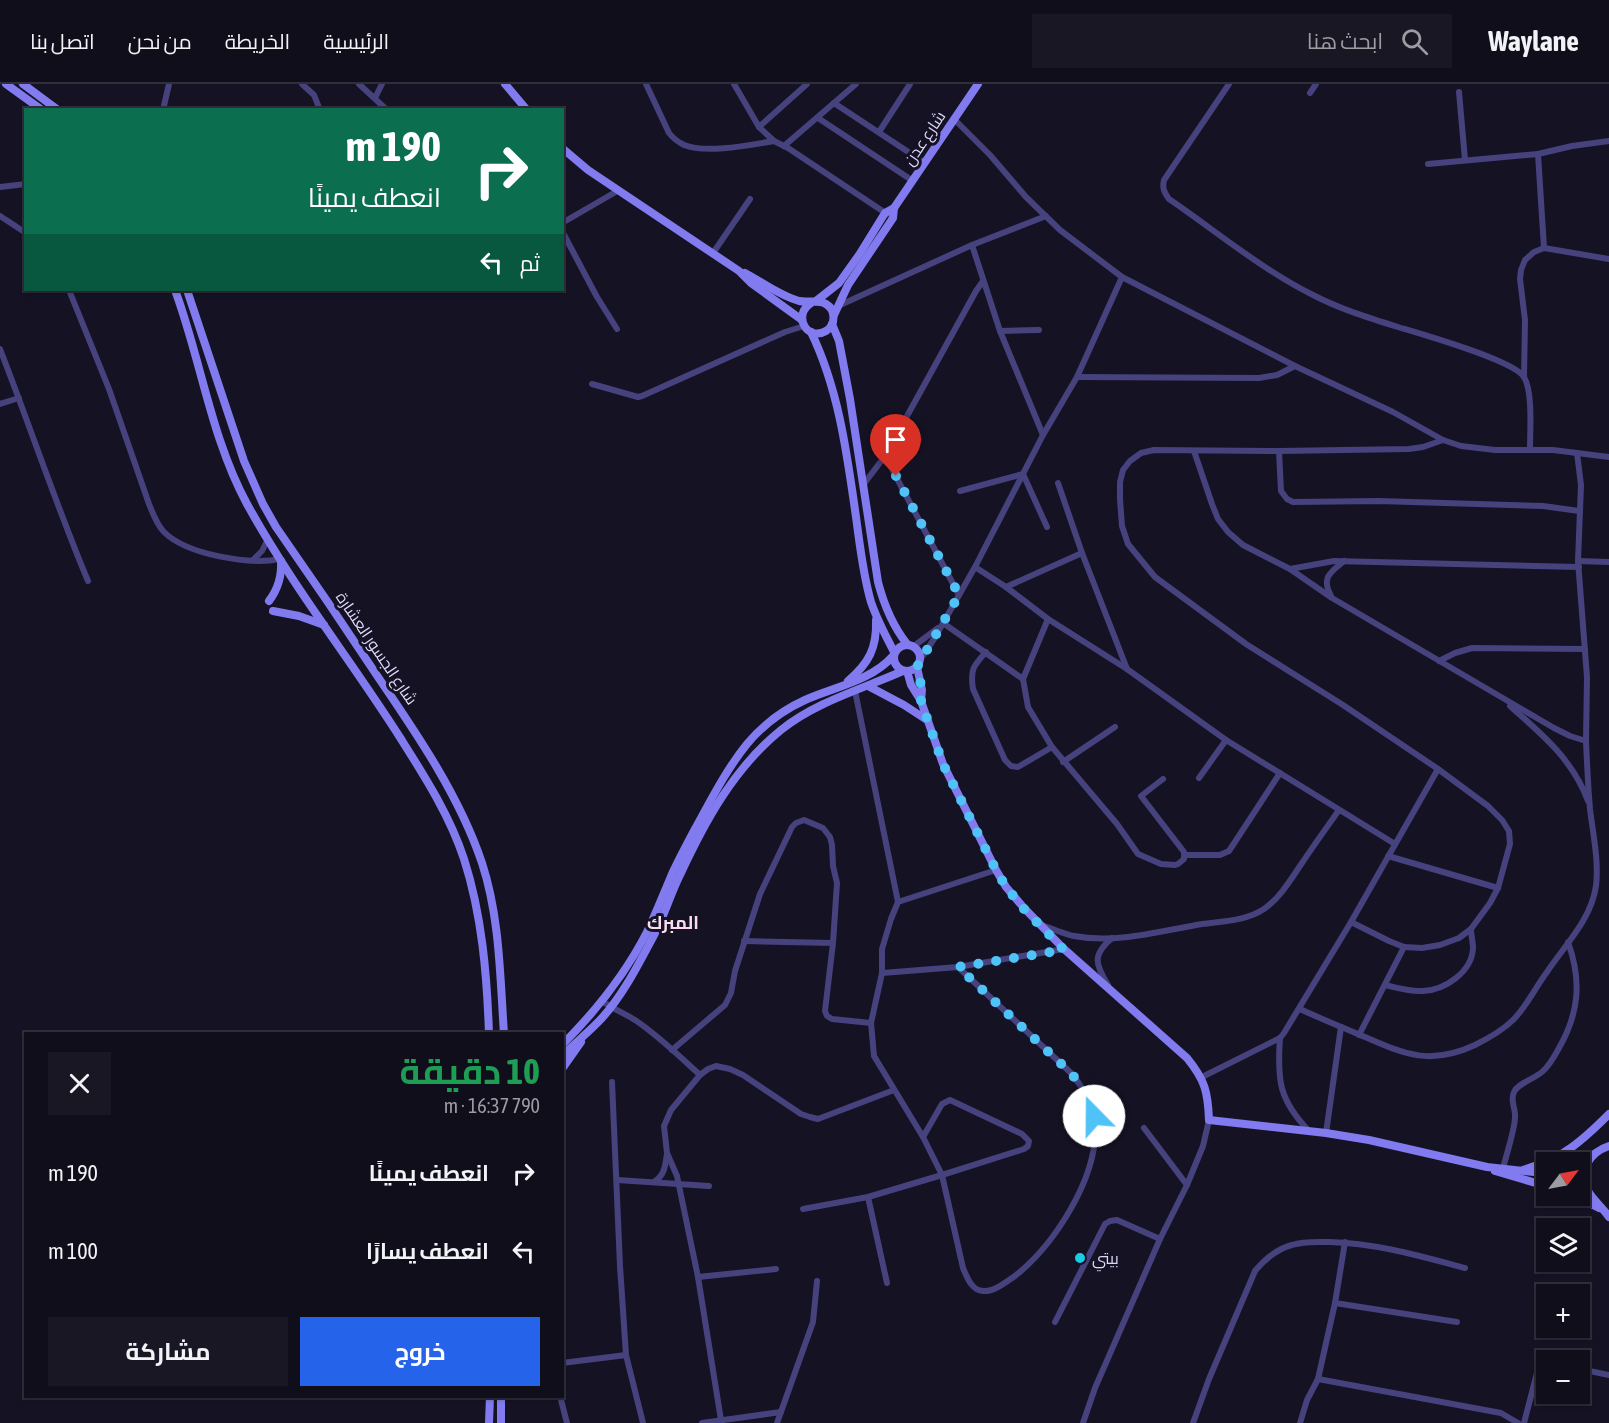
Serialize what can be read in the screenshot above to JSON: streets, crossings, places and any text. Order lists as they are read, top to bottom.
{
  "streets": {
    "street": ["شارع عدن", "شارع الجسور العشارة"]
  },
  "districts": ["المبرك"],
  "places": ["بيتي"],
  "north": "top right",
  "page": {
    "header": "Waylane",
    "search": "ابحث هنا",
    "nav": [
      "الرئيسية",
      "الخريطة",
      "من نحن",
      "اتصل بنا"
    ],
    "turn": ["190 m", "انعطف يمينًا"],
    "then": "ثم",
    "heading": ["10 دقيقة", "790 m · 16:37"],
    "list": [
      {
        "name": "انعطف يمينًا",
        "value": "190 m"
      },
      {
        "name": "انعطف يسارًا",
        "value": "100 m"
      }
    ],
    "map_buttons": ["+", "−"],
    "buttons": ["خروج", "مشاركة"]
  }
}
